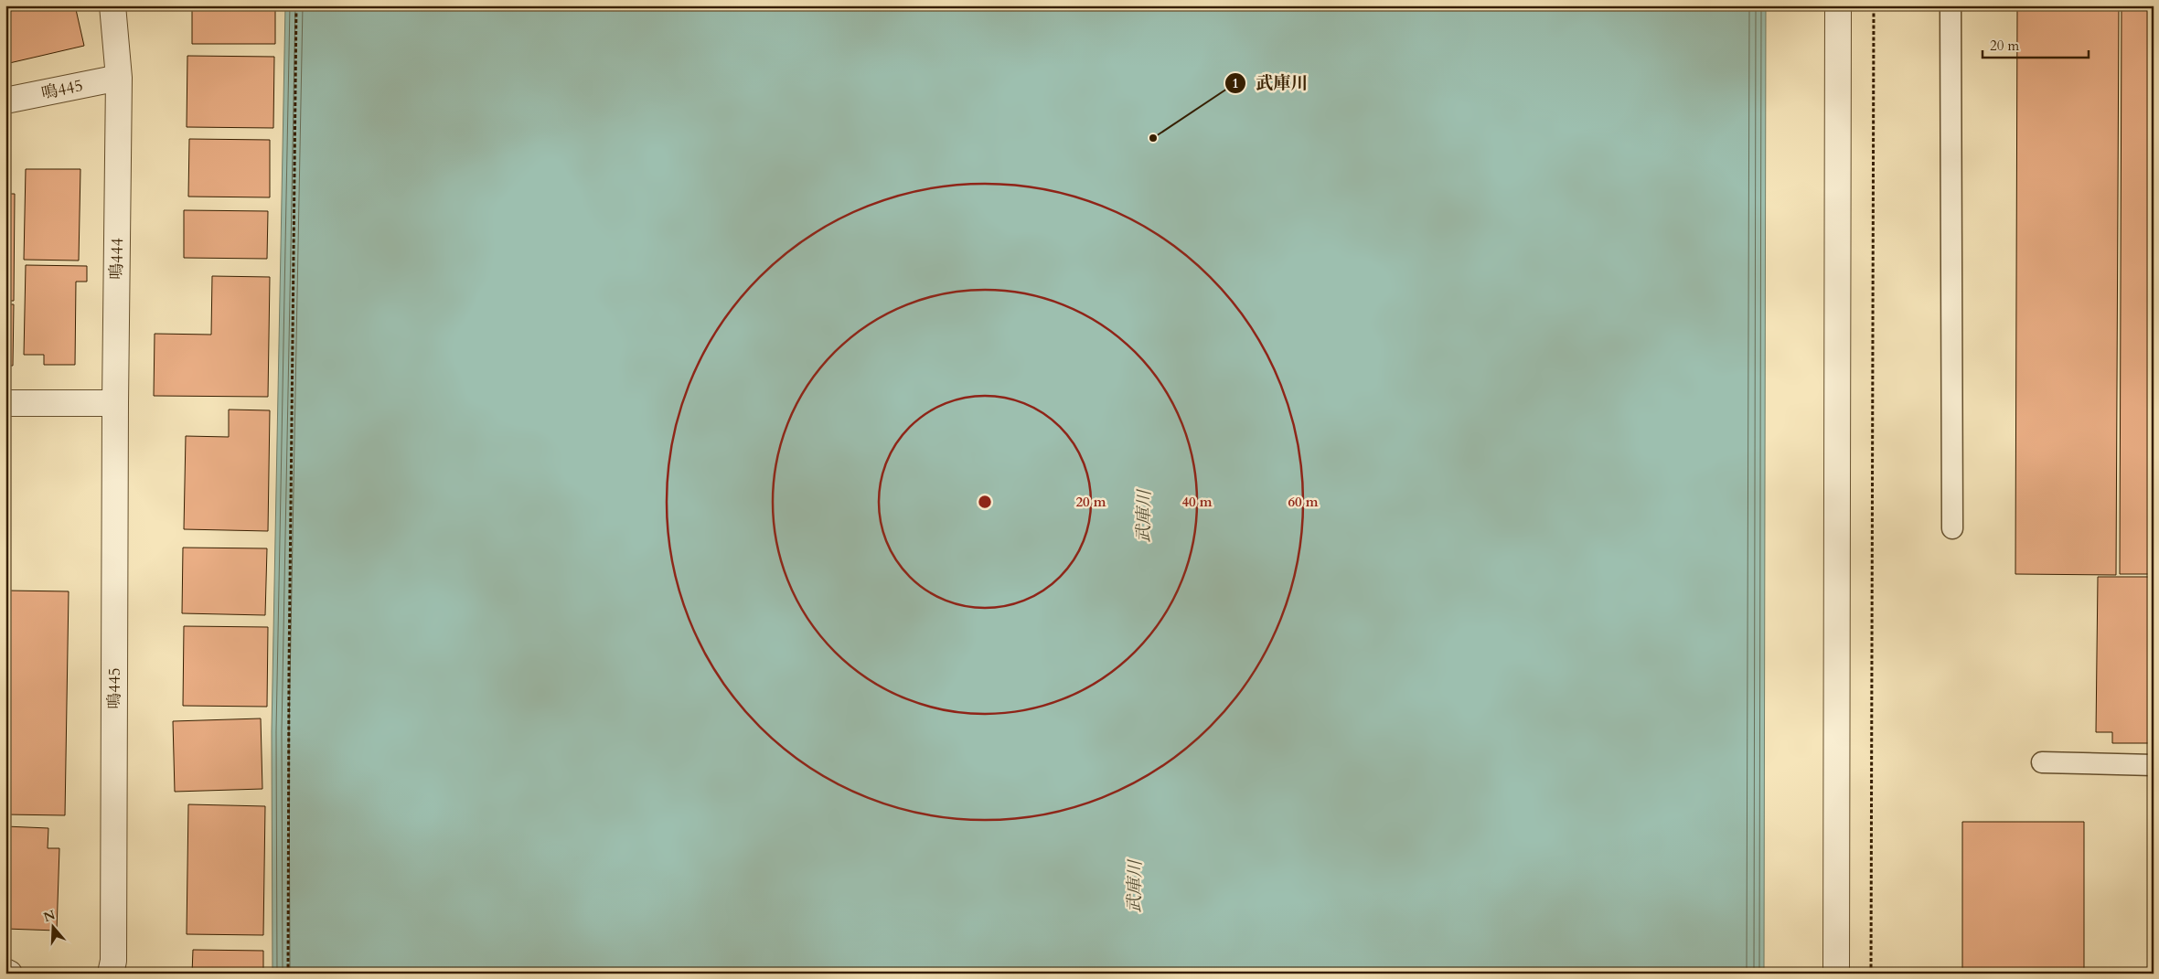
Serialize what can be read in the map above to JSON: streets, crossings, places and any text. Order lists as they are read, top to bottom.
{
  "streets": {
    "street": ["鳴445", "鳴444"]
  },
  "crossings": [
    ["鳴445", "鳴444"]
  ],
  "water": ["武庫川"],
  "places": ["武庫川"],
  "scale_bar": "20 m",
  "north": "top",
  "rings": ["20 m", "40 m", "60 m"]
}
